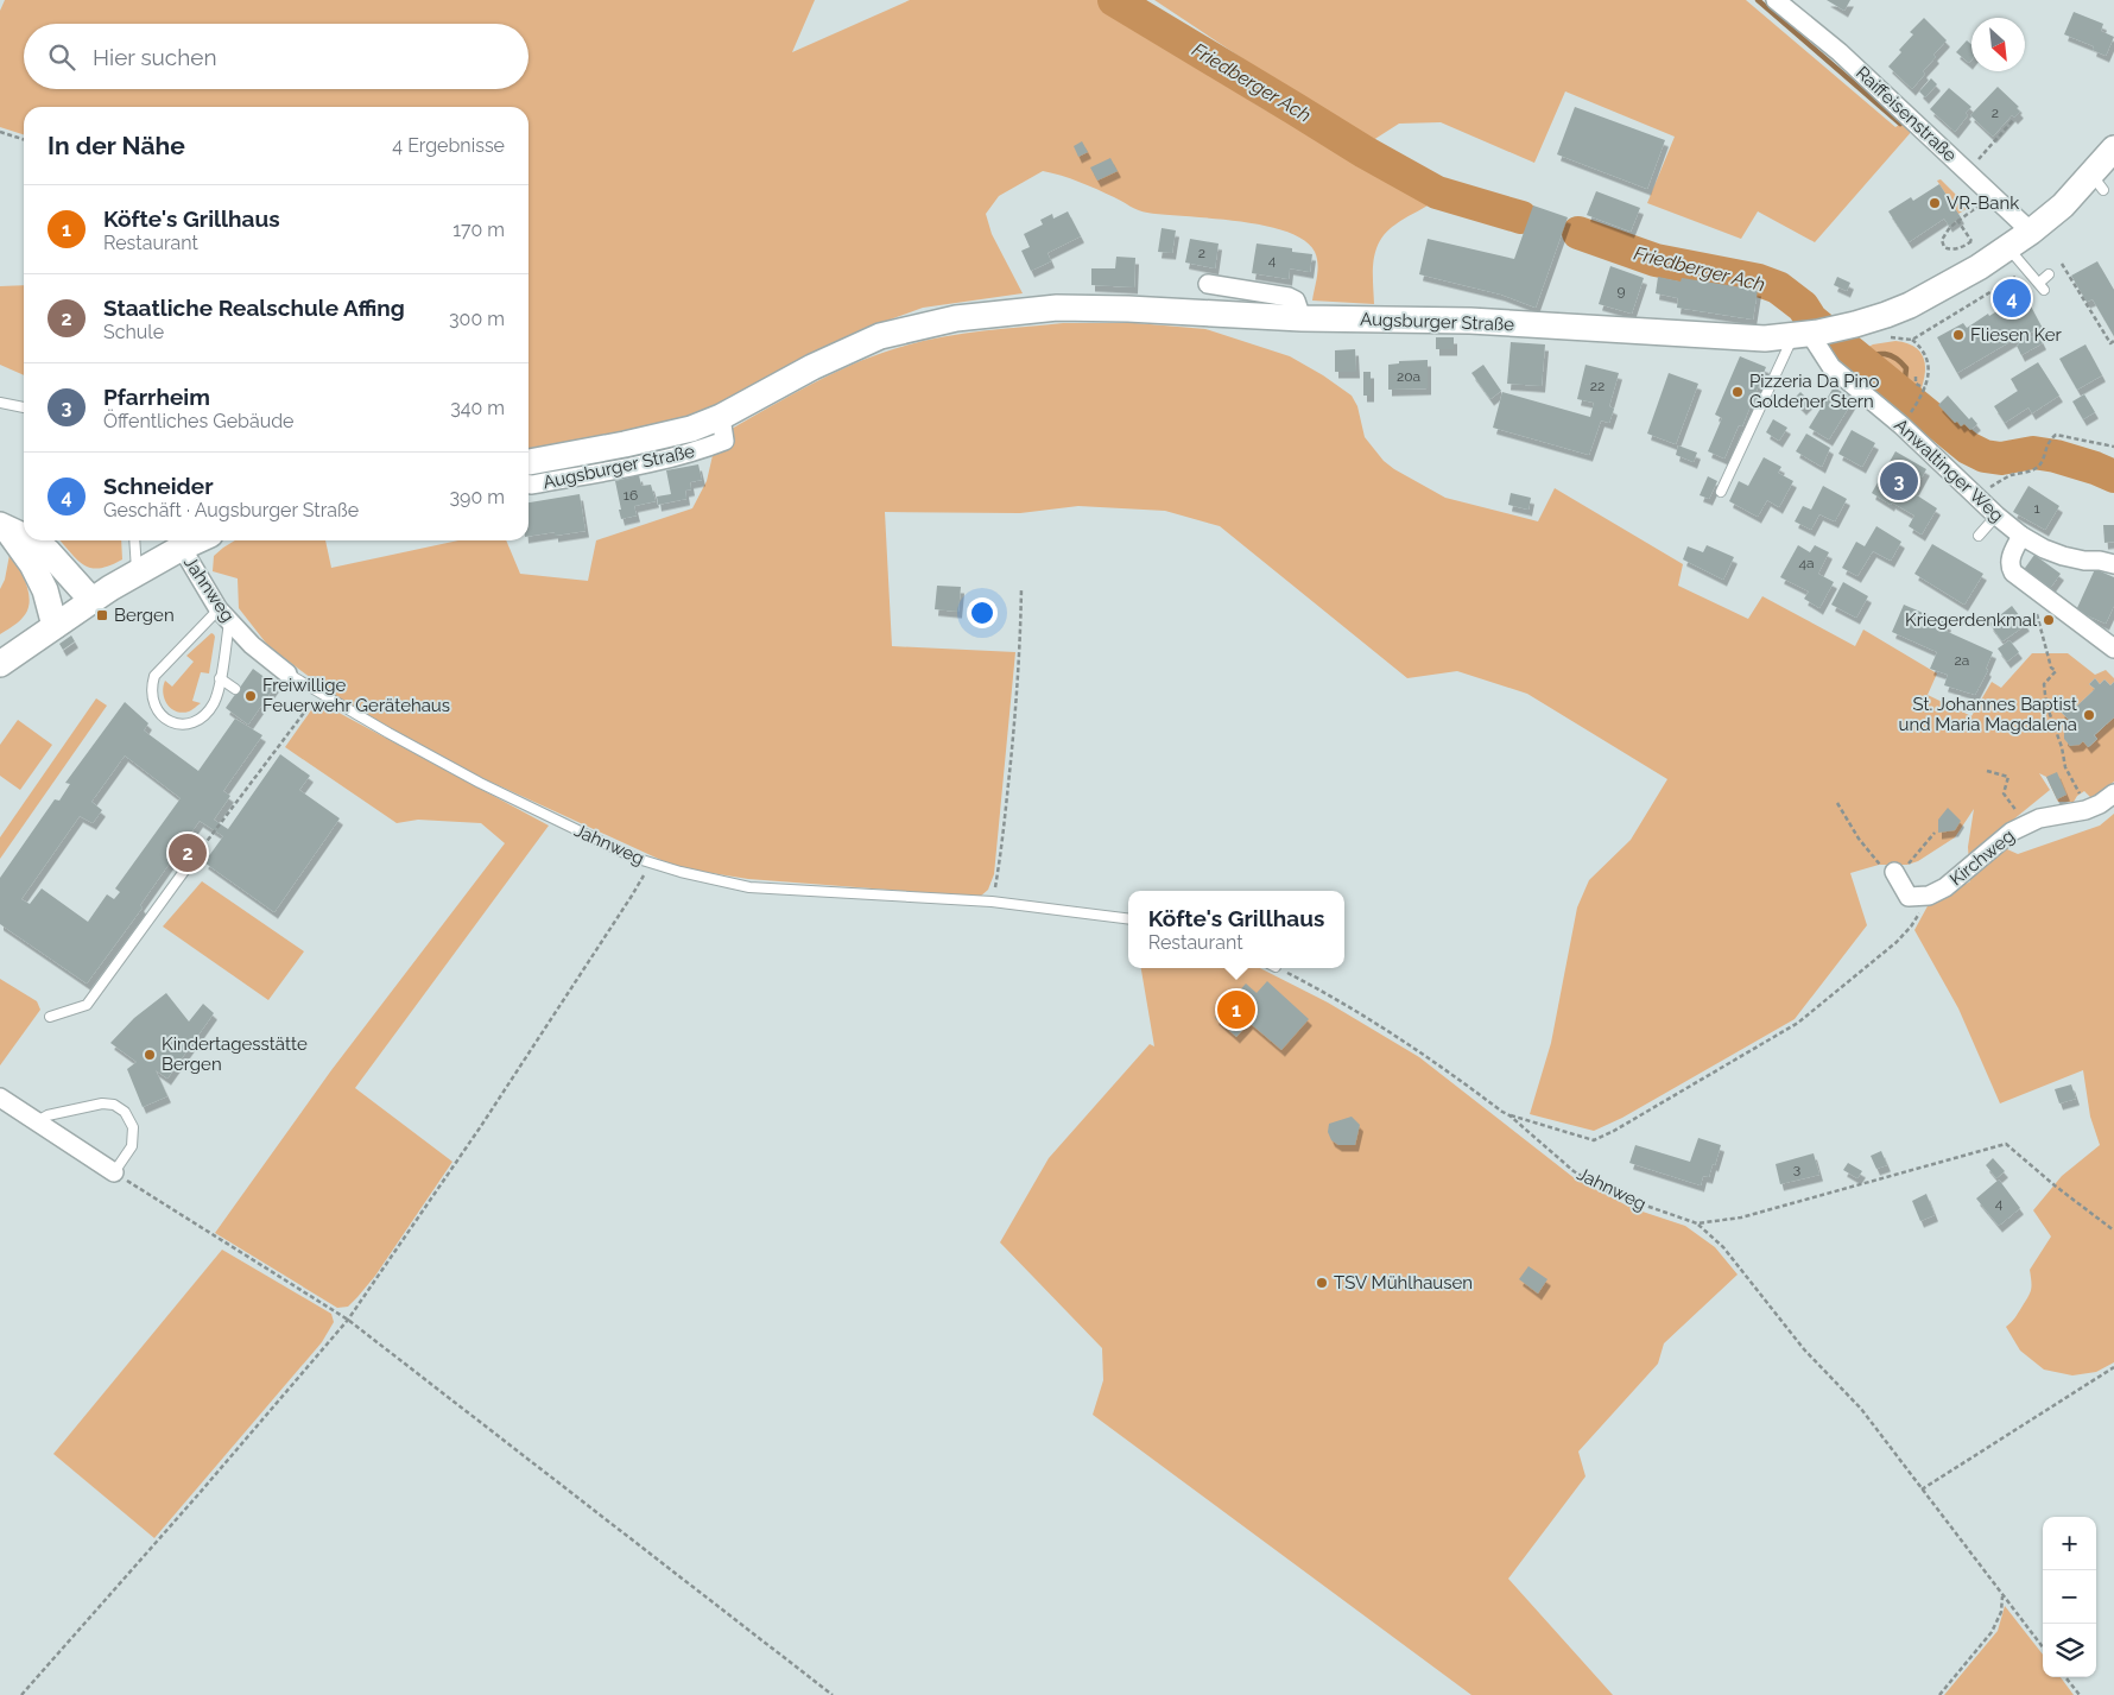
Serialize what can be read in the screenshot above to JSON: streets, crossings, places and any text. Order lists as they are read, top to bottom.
{
  "streets": {
    "main road": ["Augsburger Straße"],
    "street": [
      "Raiffeisenstraße",
      "Anwaltinger Weg",
      "Jahnweg",
      "Kirchweg"
    ]
  },
  "crossings": [
    ["Raiffeisenstraße", "Augsburger Straße"],
    ["Augsburger Straße", "Anwaltinger Weg"]
  ],
  "water": ["Friedberger Ach"],
  "places": {
    "other": [
      "VR-Bank",
      "Fliesen Ker",
      "Pizzeria Da Pino Goldener Stern",
      "Kriegerdenkmal",
      "Freiwillige Feuerwehr Gerätehaus",
      "St. Johannes Baptist und Maria Magdalena",
      "Kindertagesstätte Bergen",
      "TSV Mühlhausen"
    ],
    "transit": ["Bergen"]
  },
  "house_numbers": [
    "2",
    "2",
    "4",
    "9",
    "20a",
    "22",
    "16",
    "1",
    "4a",
    "2a",
    "3",
    "4"
  ],
  "north": "bottom right",
  "page": {
    "search": "Hier suchen",
    "heading": ["In der Nähe", "4 Ergebnisse"],
    "list": [
      {
        "mark": "1",
        "name": "Köfte's Grillhaus",
        "note": "Restaurant",
        "value": "170 m"
      },
      {
        "mark": "2",
        "name": "Staatliche Realschule Affing",
        "note": "Schule",
        "value": "300 m"
      },
      {
        "mark": "3",
        "name": "Pfarrheim",
        "note": "Öffentliches Gebäude",
        "value": "340 m"
      },
      {
        "mark": "4",
        "name": "Schneider",
        "note": "Geschäft · Augsburger Straße",
        "value": "390 m"
      }
    ],
    "pins": [
      "4",
      "3",
      "2",
      "1"
    ],
    "popup": ["Köfte's Grillhaus", "Restaurant"],
    "map_buttons": ["+", "−"]
  }
}
